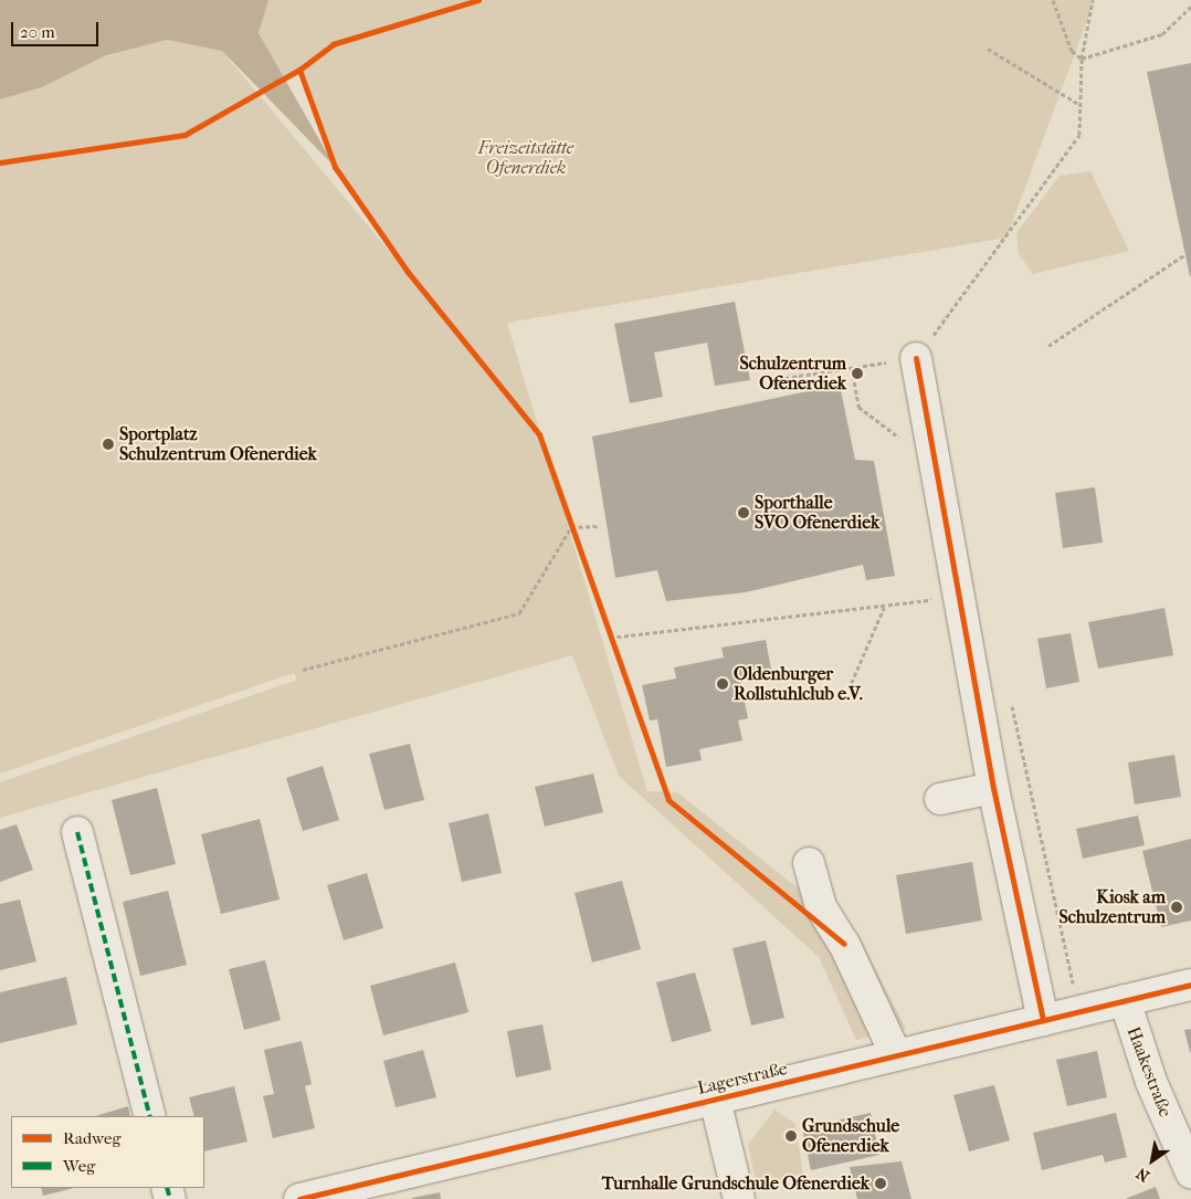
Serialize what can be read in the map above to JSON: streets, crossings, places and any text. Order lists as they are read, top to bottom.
{
  "streets": {
    "street": ["Haakestraße", "Lagerstraße"]
  },
  "crossings": [
    ["Haakestraße", "Lagerstraße"]
  ],
  "parks": ["Freizeitstätte Ofenerdiek"],
  "places": [
    "Schulzentrum Ofenerdiek",
    "Sportplatz Schulzentrum Ofenerdiek",
    "Sporthalle SVO Ofenerdiek",
    "Oldenburger Rollstuhlclub e.V.",
    "Kiosk am Schulzentrum",
    "Grundschule Ofenerdiek",
    "Turnhalle Grundschule Ofenerdiek"
  ],
  "legend": ["Radweg", "Weg"],
  "scale_bar": "20 m",
  "north": "bottom left"
}
